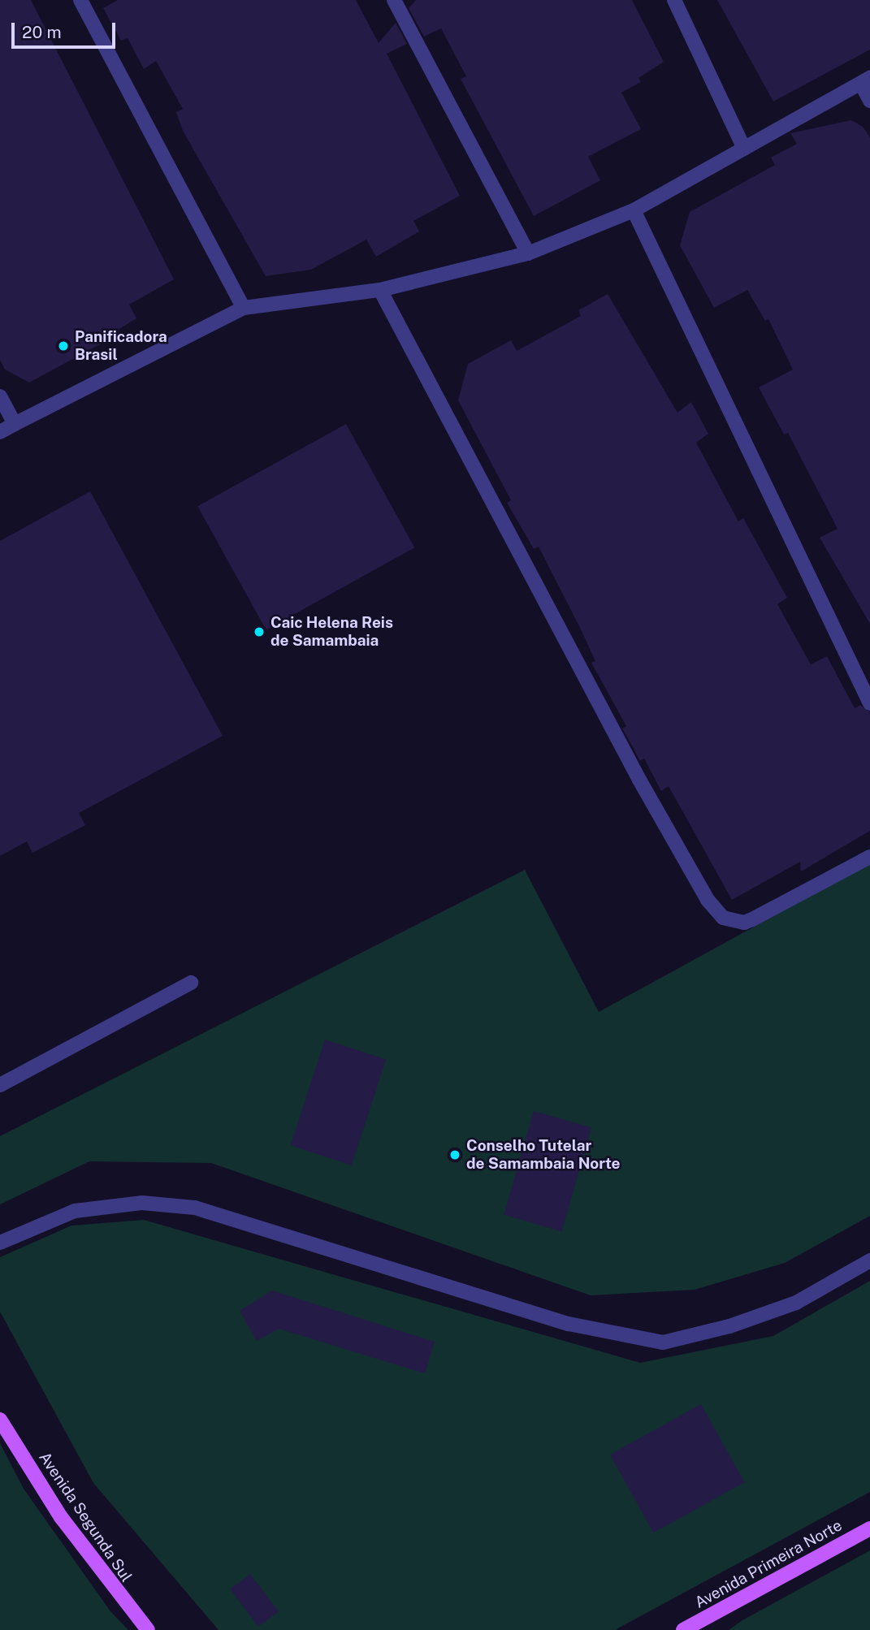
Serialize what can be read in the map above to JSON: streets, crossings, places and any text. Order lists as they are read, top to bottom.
{
  "streets": {
    "main road": ["Avenida Segunda Sul", "Avenida Primeira Norte"]
  },
  "places": ["Panificadora Brasil", "Caic Helena Reis de Samambaia", "Conselho Tutelar de Samambaia Norte"],
  "scale_bar": "20 m"
}
